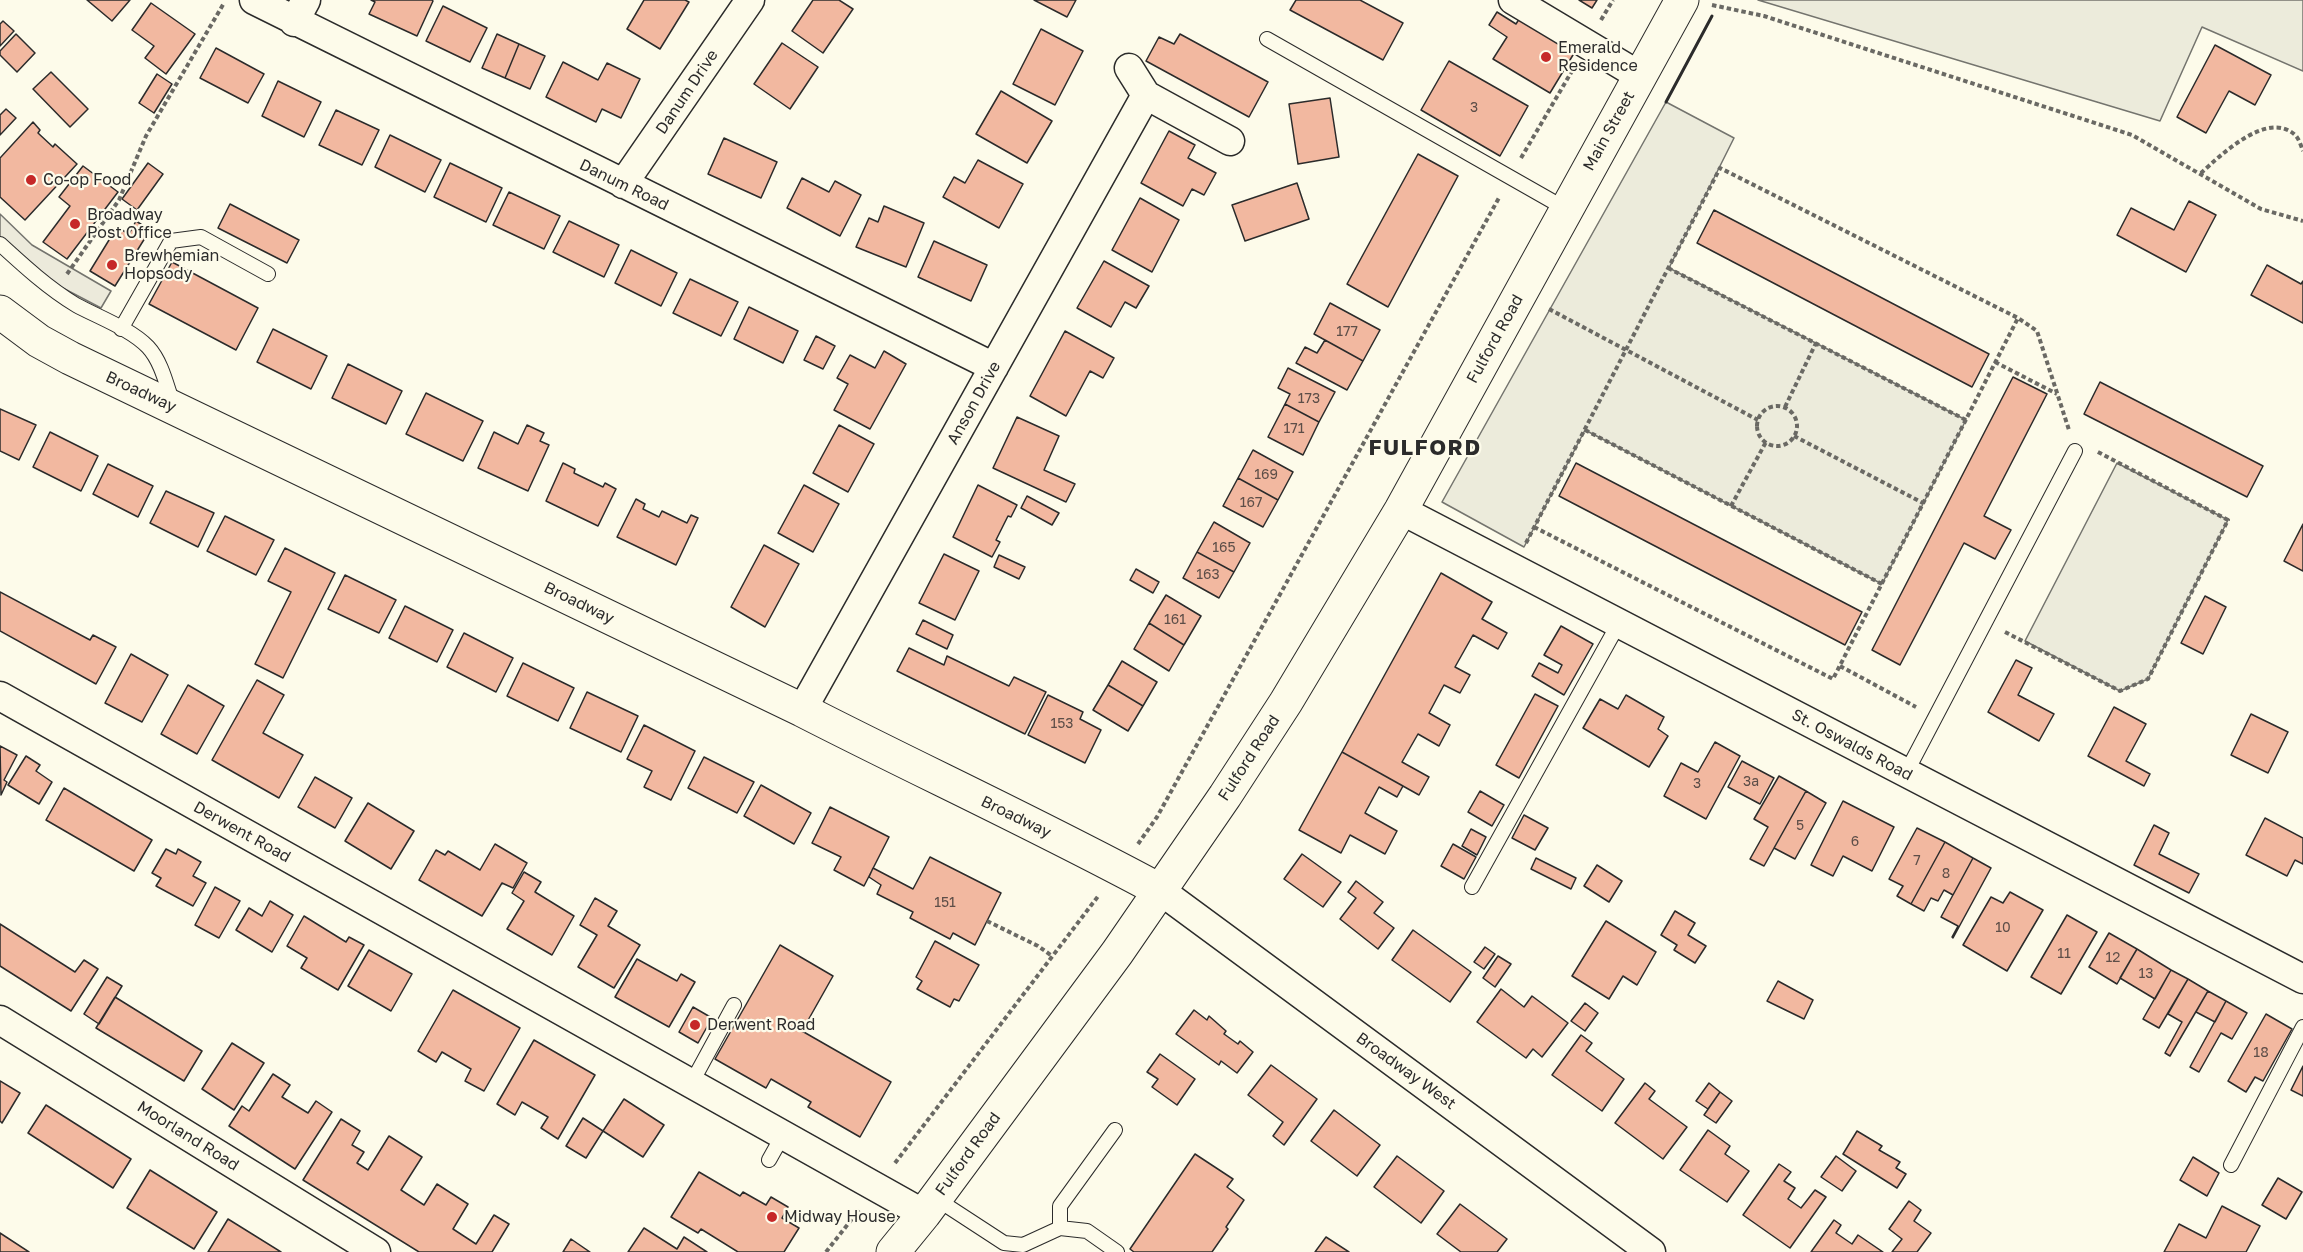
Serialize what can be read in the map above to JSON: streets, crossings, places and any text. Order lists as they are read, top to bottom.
{
  "streets": {
    "main road": ["Main Street", "Fulford Road", "Broadway"],
    "street": [
      "Danum Drive",
      "Danum Road",
      "Anson Drive",
      "St. Oswalds Road",
      "Derwent Road",
      "Broadway West",
      "Moorland Road"
    ]
  },
  "crossings": [
    ["Danum Drive", "Danum Road"],
    ["Main Street", "Fulford Road"],
    ["Danum Road", "Anson Drive"],
    ["Fulford Road", "Broadway"],
    ["Fulford Road", "St. Oswalds Road"],
    ["Fulford Road", "Derwent Road"],
    ["Fulford Road", "Broadway West"],
    ["Broadway", "Anson Drive"],
    ["Broadway", "Broadway West"]
  ],
  "districts": ["FULFORD"],
  "places": [
    "Emerald Residence",
    "Co-op Food",
    "Broadway Post Office",
    "Brewhemian Hopsody",
    "Derwent Road",
    "Midway House"
  ],
  "house_numbers": [
    "3",
    "177",
    "173",
    "171",
    "169",
    "167",
    "165",
    "163",
    "161",
    "153",
    "3a",
    "3",
    "5",
    "6",
    "7",
    "8",
    "151",
    "10",
    "11",
    "12",
    "13",
    "18"
  ]
}
